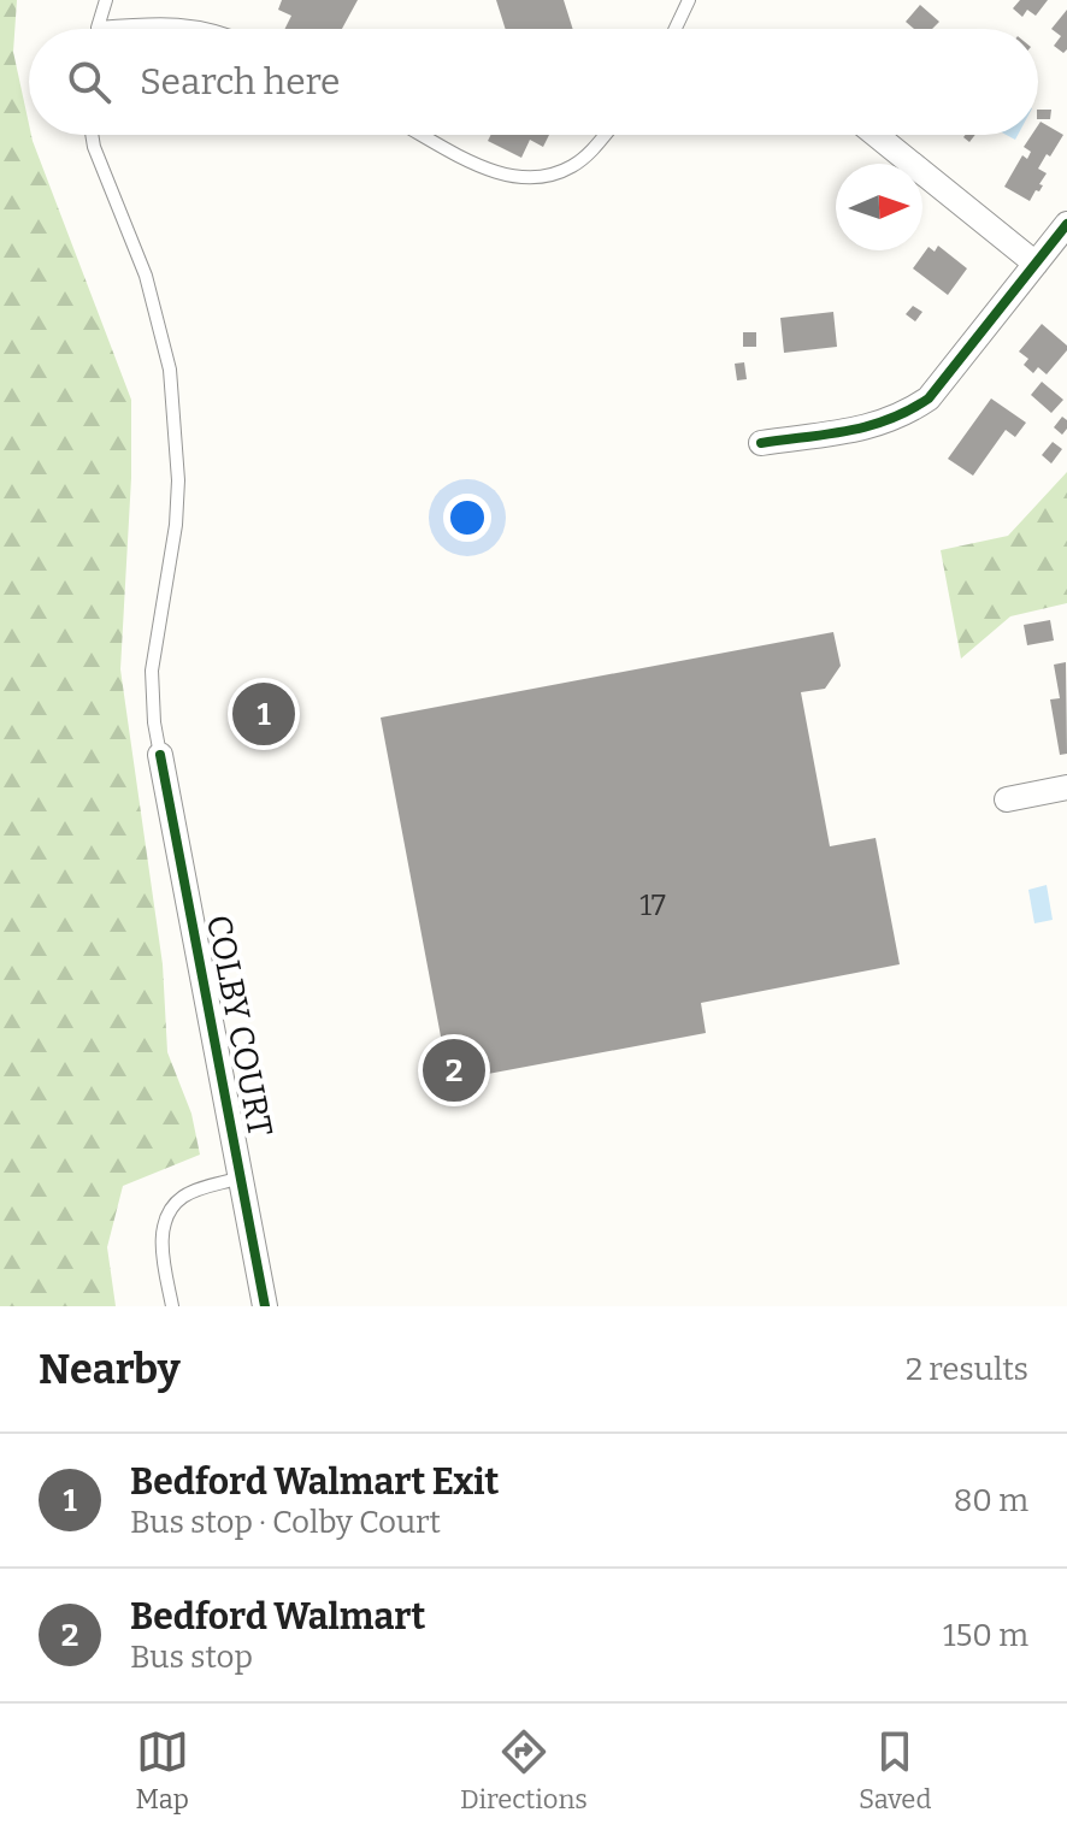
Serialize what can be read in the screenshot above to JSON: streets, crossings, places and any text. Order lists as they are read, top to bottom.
{
  "streets": {
    "street": ["COLBY COURT"]
  },
  "house_numbers": ["17"],
  "north": "right",
  "page": {
    "search": "Search here",
    "pins": ["1", "2"],
    "heading": ["Nearby", "2 results"],
    "list": [
      {
        "mark": "1",
        "name": "Bedford Walmart Exit",
        "note": "Bus stop · Colby Court",
        "value": "80 m"
      },
      {
        "mark": "2",
        "name": "Bedford Walmart",
        "note": "Bus stop",
        "value": "150 m"
      }
    ],
    "nav": ["Map", "Directions", "Saved"]
  }
}
